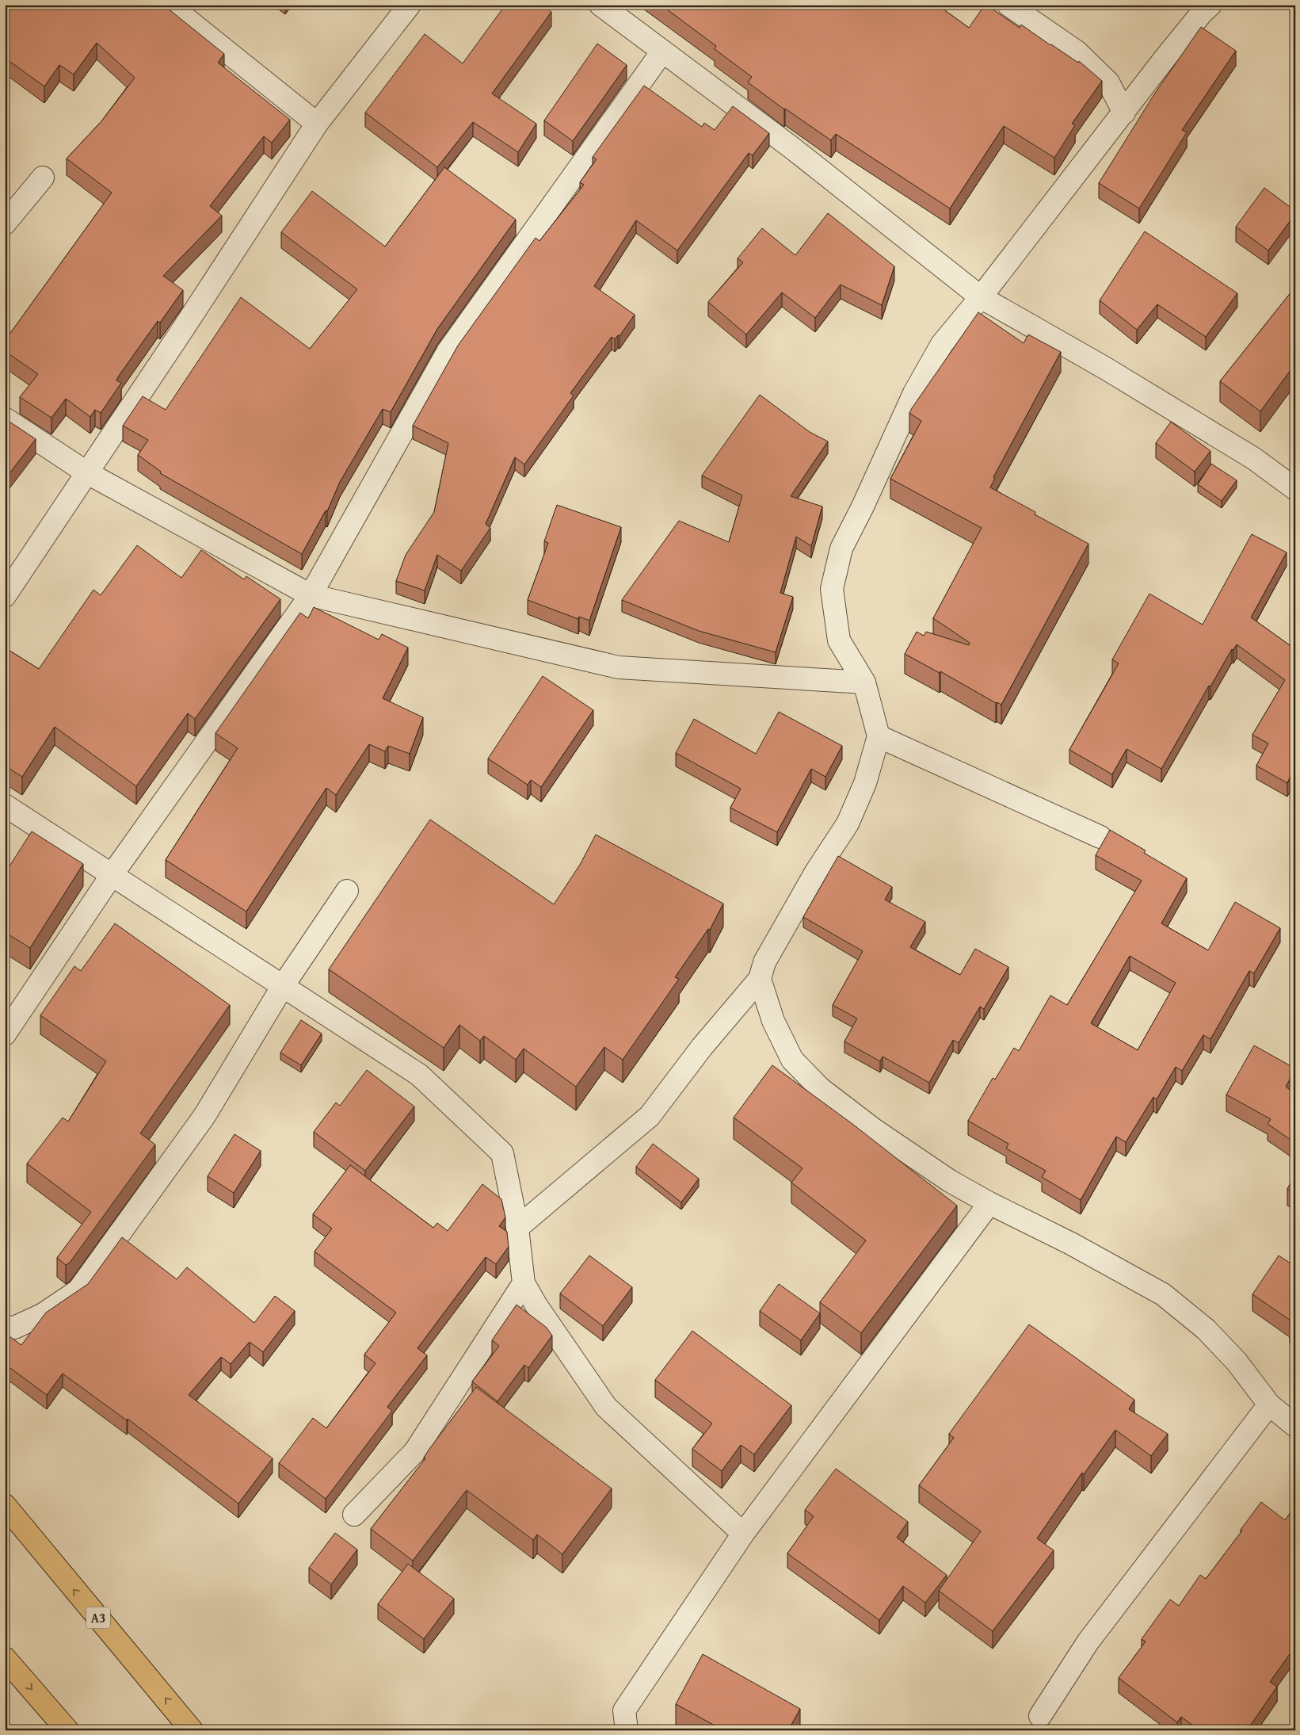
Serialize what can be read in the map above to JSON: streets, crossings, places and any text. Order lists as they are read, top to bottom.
{
  "streets": {
    "highway": ["A3"]
  }
}
